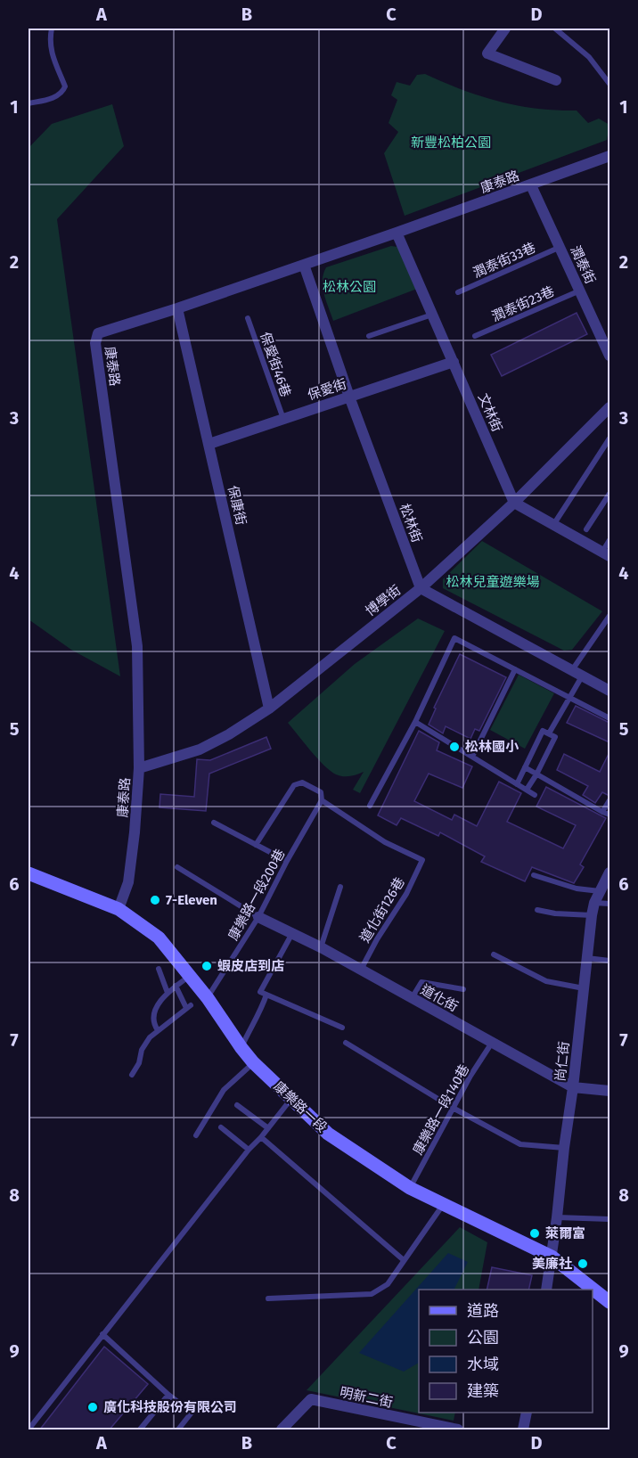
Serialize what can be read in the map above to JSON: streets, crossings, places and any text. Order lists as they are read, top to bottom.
{
  "streets": {
    "street": [
      "康泰路",
      "潤泰街",
      "保愛街",
      "文林街",
      "保康街",
      "松林街",
      "博學街",
      "道化街",
      "尚仁街",
      "康樂路一段",
      "明新二街"
    ],
    "lane": [
      "潤泰街33巷",
      "潤泰街23巷",
      "保愛街46巷",
      "康樂路一段200巷",
      "道化街126巷",
      "康樂路一段140巷"
    ]
  },
  "crossings": [
    ["康泰路", "潤泰街"],
    ["康泰路", "文林街"],
    ["康泰路", "保康街"],
    ["康泰路", "松林街"],
    ["康泰路", "博學街"],
    ["康泰路", "康樂路一段"],
    ["潤泰街33巷", "潤泰街"],
    ["潤泰街", "潤泰街23巷"],
    ["保愛街46巷", "保愛街"],
    ["保愛街", "文林街"],
    ["保愛街", "保康街"],
    ["保愛街", "松林街"],
    ["文林街", "博學街"],
    ["保康街", "博學街"],
    ["松林街", "博學街"],
    ["康樂路一段200巷", "道化街126巷"],
    ["康樂路一段200巷", "道化街"],
    ["康樂路一段200巷", "康樂路一段"],
    ["道化街126巷", "道化街"],
    ["道化街", "尚仁街"],
    ["道化街", "康樂路一段140巷"],
    ["尚仁街", "康樂路一段"],
    ["康樂路一段", "康樂路一段140巷"]
  ],
  "parks": ["新豐松柏公園", "松林公園", "松林兒童遊樂場"],
  "places": [
    "松林國小",
    "7-Eleven",
    "蝦皮店到店",
    "萊爾富",
    "美廉社",
    "廣化科技股份有限公司"
  ],
  "legend": [
    "道路",
    "公園",
    "水域",
    "建築"
  ],
  "grid": {
    "columns": [
      "A",
      "B",
      "C",
      "D"
    ],
    "rows": [
      "1",
      "2",
      "3",
      "4",
      "5",
      "6",
      "7",
      "8",
      "9"
    ]
  }
}
